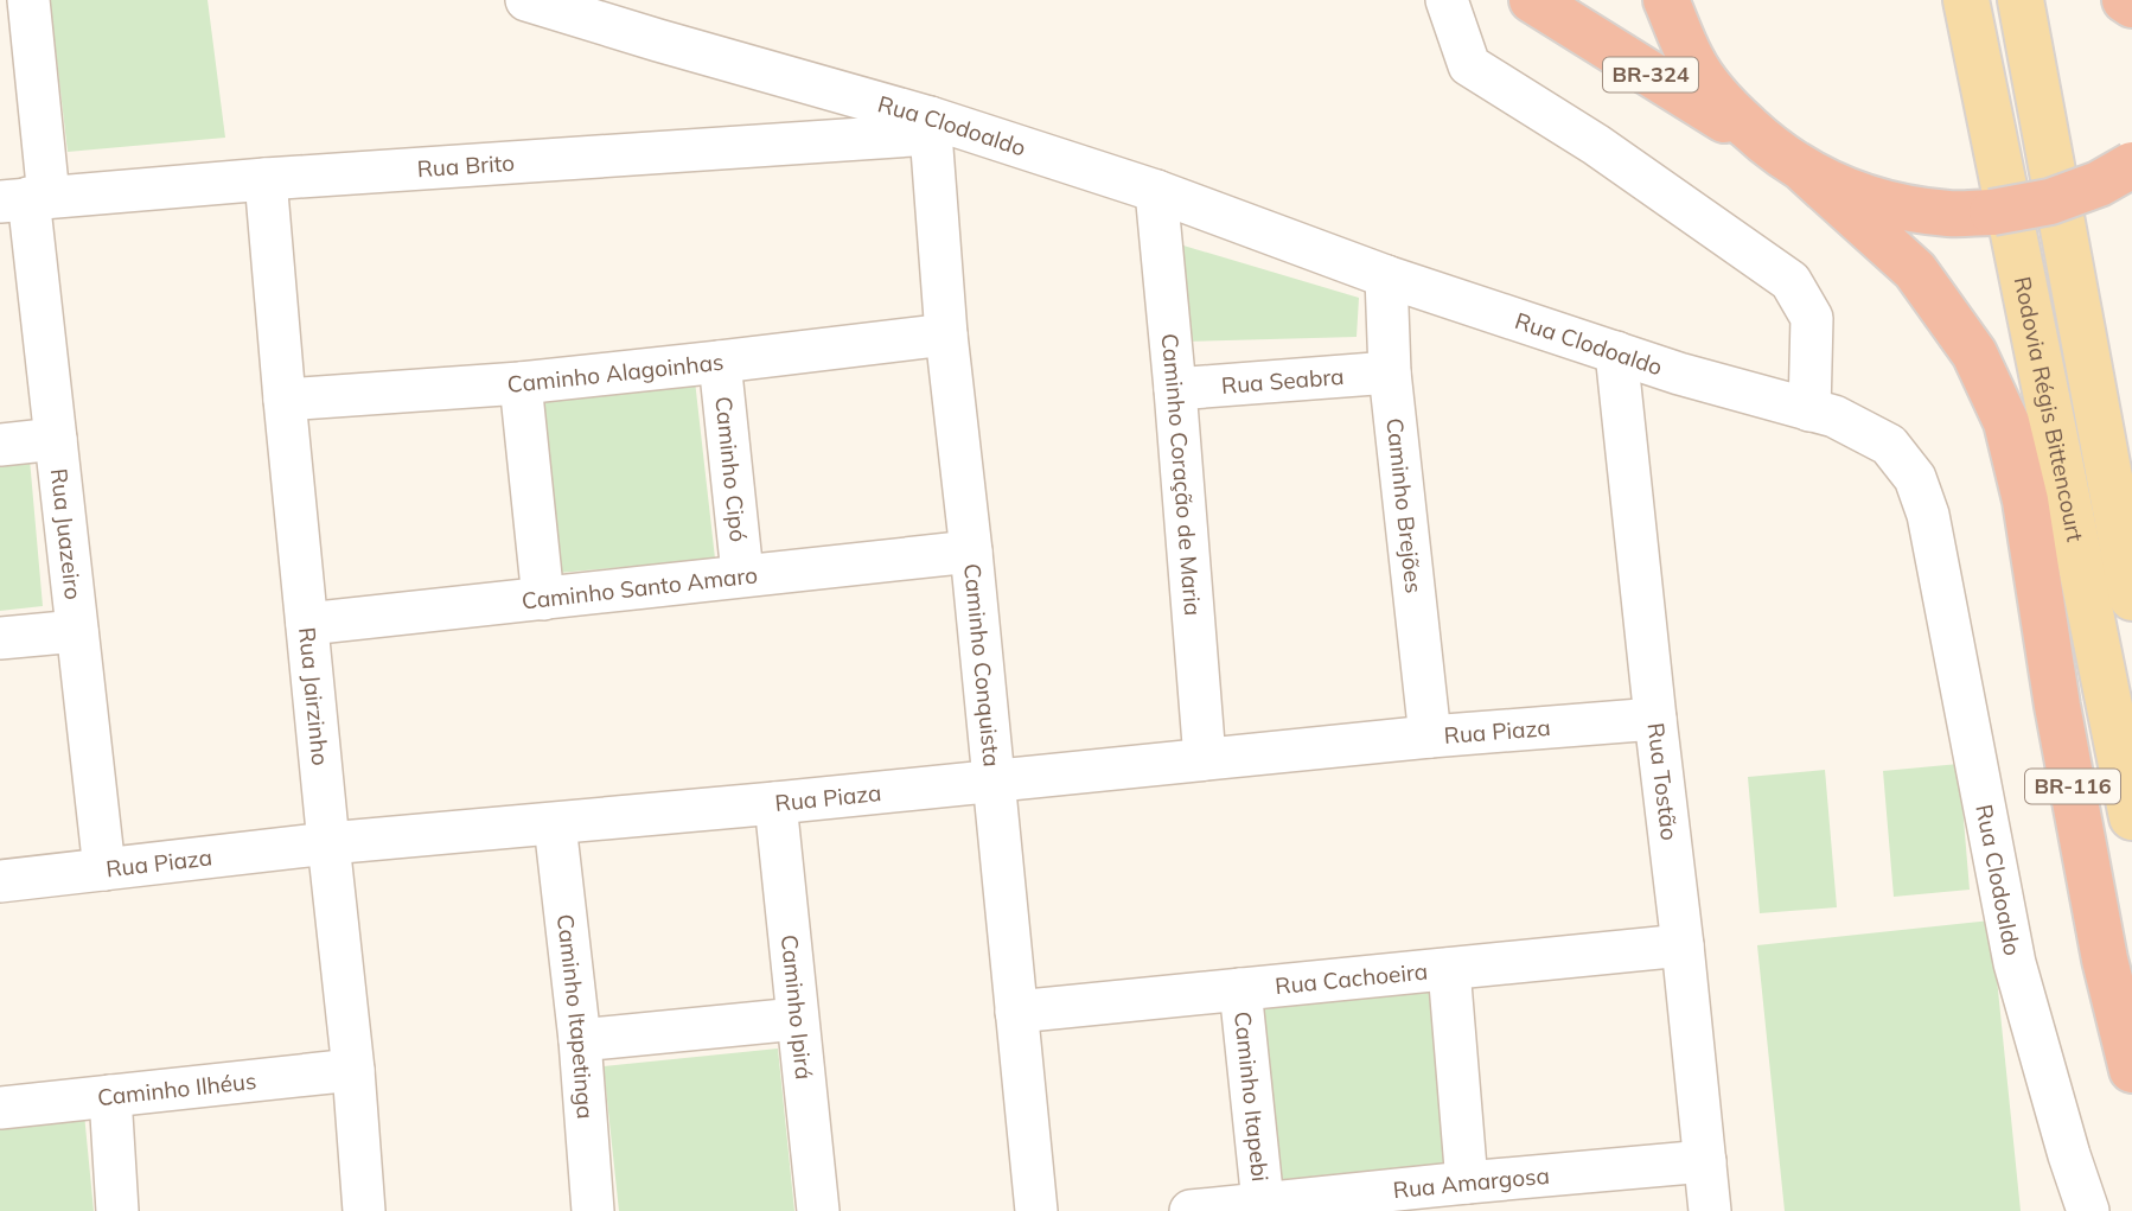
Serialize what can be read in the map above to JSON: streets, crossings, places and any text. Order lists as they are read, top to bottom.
{
  "streets": {
    "highway": ["BR-324", "BR-116"],
    "main road": ["Rodovia Régis Bittencourt"],
    "street": [
      "Rua Clodoaldo",
      "Rua Brito",
      "Caminho Alagoinhas",
      "Rua Seabra",
      "Caminho Cipó",
      "Caminho Coração de Maria",
      "Caminho Brejões",
      "Rua Juazeiro",
      "Caminho Santo Amaro",
      "Caminho Conquista",
      "Rua Jairzinho",
      "Rua Piaza",
      "Rua Tostão",
      "Rua Cachoeira",
      "Caminho Ipirá",
      "Caminho Itapetinga",
      "Caminho Ilhéus",
      "Caminho Itapebi",
      "Rua Amargosa"
    ]
  },
  "crossings": [
    ["BR-324", "BR-116"],
    ["Rua Clodoaldo", "Rua Brito"],
    ["Rua Clodoaldo", "Caminho Coração de Maria"],
    ["Rua Clodoaldo", "Caminho Brejões"],
    ["Rua Clodoaldo", "Caminho Conquista"],
    ["Rua Clodoaldo", "Rua Tostão"],
    ["Rua Brito", "Rua Juazeiro"],
    ["Rua Brito", "Caminho Conquista"],
    ["Rua Brito", "Rua Jairzinho"],
    ["Caminho Alagoinhas", "Caminho Cipó"],
    ["Caminho Alagoinhas", "Caminho Conquista"],
    ["Caminho Alagoinhas", "Rua Jairzinho"],
    ["Rua Seabra", "Caminho Coração de Maria"],
    ["Rua Seabra", "Caminho Brejões"],
    ["Caminho Cipó", "Caminho Santo Amaro"],
    ["Caminho Coração de Maria", "Rua Piaza"],
    ["Caminho Brejões", "Rua Piaza"],
    ["Rua Juazeiro", "Rua Piaza"],
    ["Caminho Santo Amaro", "Caminho Conquista"],
    ["Caminho Santo Amaro", "Rua Jairzinho"],
    ["Caminho Conquista", "Rua Piaza"],
    ["Caminho Conquista", "Rua Cachoeira"],
    ["Rua Jairzinho", "Rua Piaza"],
    ["Rua Jairzinho", "Caminho Ilhéus"],
    ["Rua Piaza", "Rua Tostão"],
    ["Rua Piaza", "Caminho Ipirá"],
    ["Rua Piaza", "Caminho Itapetinga"],
    ["Rua Tostão", "Rua Cachoeira"],
    ["Rua Tostão", "Rua Amargosa"],
    ["Rua Cachoeira", "Caminho Itapebi"],
    ["Caminho Itapebi", "Rua Amargosa"]
  ]
}
